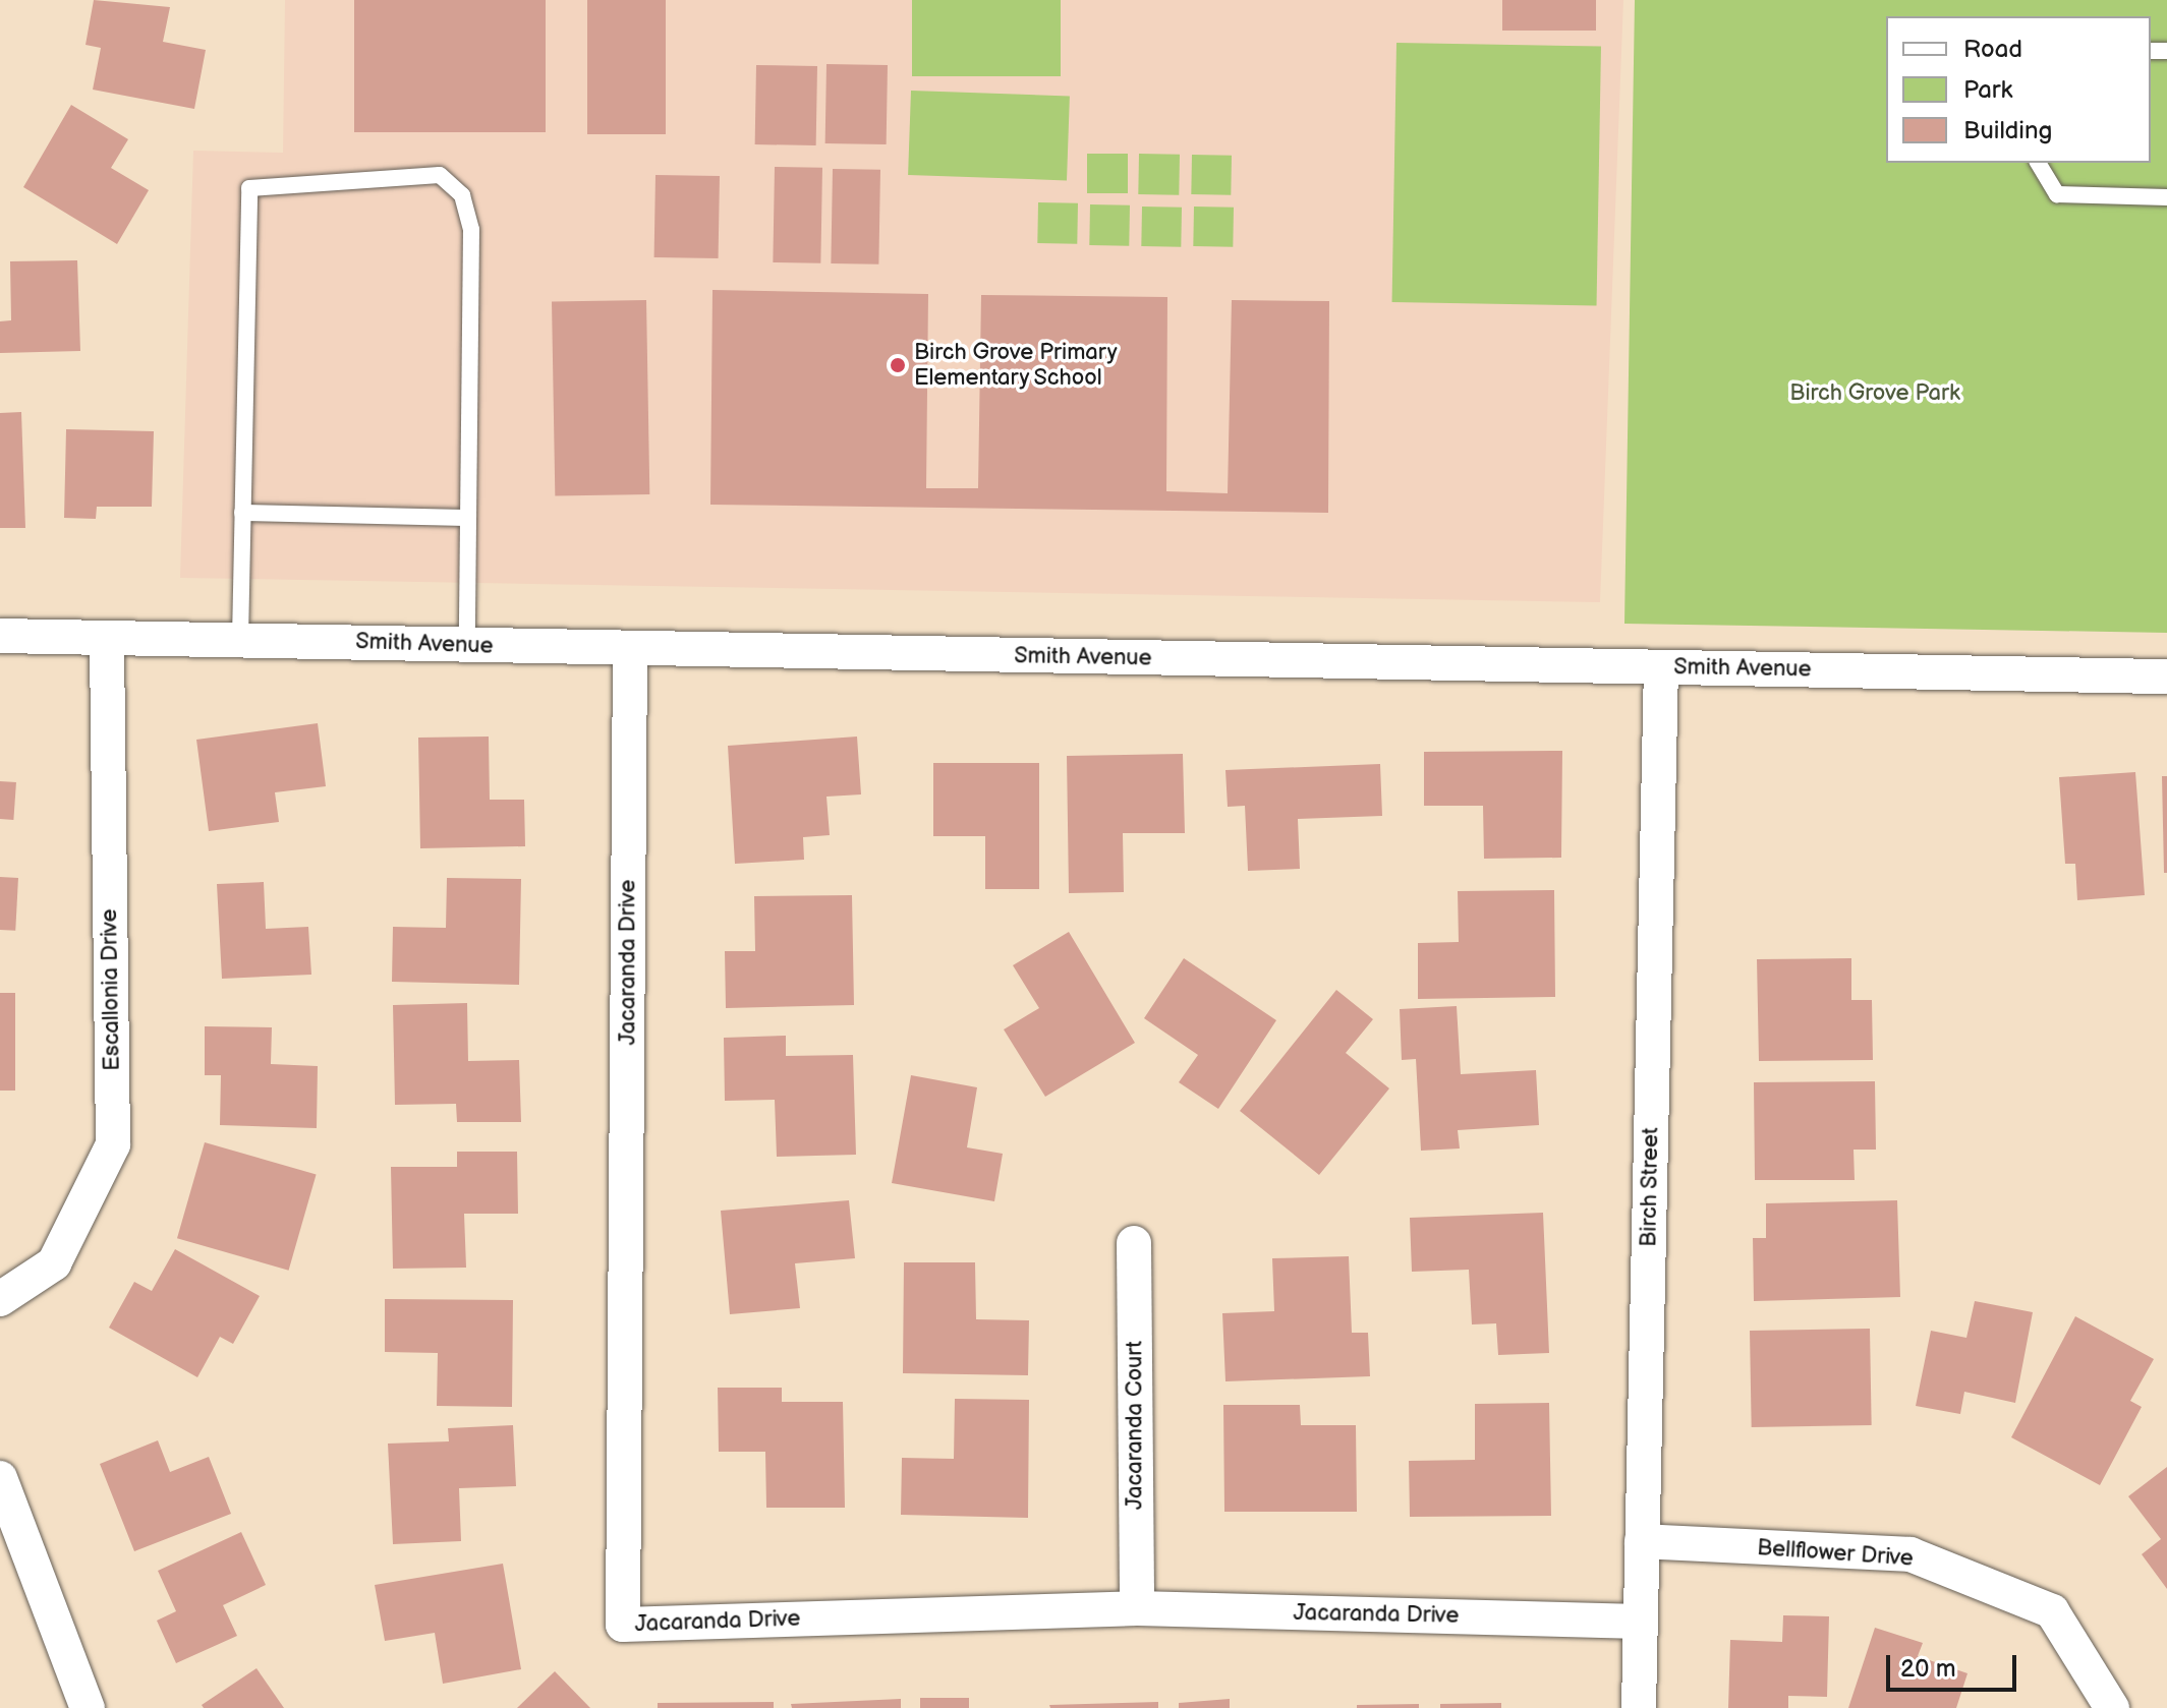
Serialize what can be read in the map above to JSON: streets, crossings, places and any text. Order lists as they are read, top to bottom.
{
  "streets": {
    "street": [
      "Smith Avenue",
      "Jacaranda Drive",
      "Escallonia Drive",
      "Birch Street",
      "Jacaranda Court",
      "Bellflower Drive"
    ]
  },
  "crossings": [
    ["Smith Avenue", "Jacaranda Drive"],
    ["Smith Avenue", "Escallonia Drive"],
    ["Smith Avenue", "Birch Street"],
    ["Jacaranda Drive", "Birch Street"],
    ["Jacaranda Drive", "Jacaranda Court"],
    ["Birch Street", "Bellflower Drive"]
  ],
  "parks": ["Birch Grove Park"],
  "places": ["Birch Grove Primary Elementary School"],
  "legend": ["Road", "Park", "Building"],
  "scale_bar": "20 m"
}
